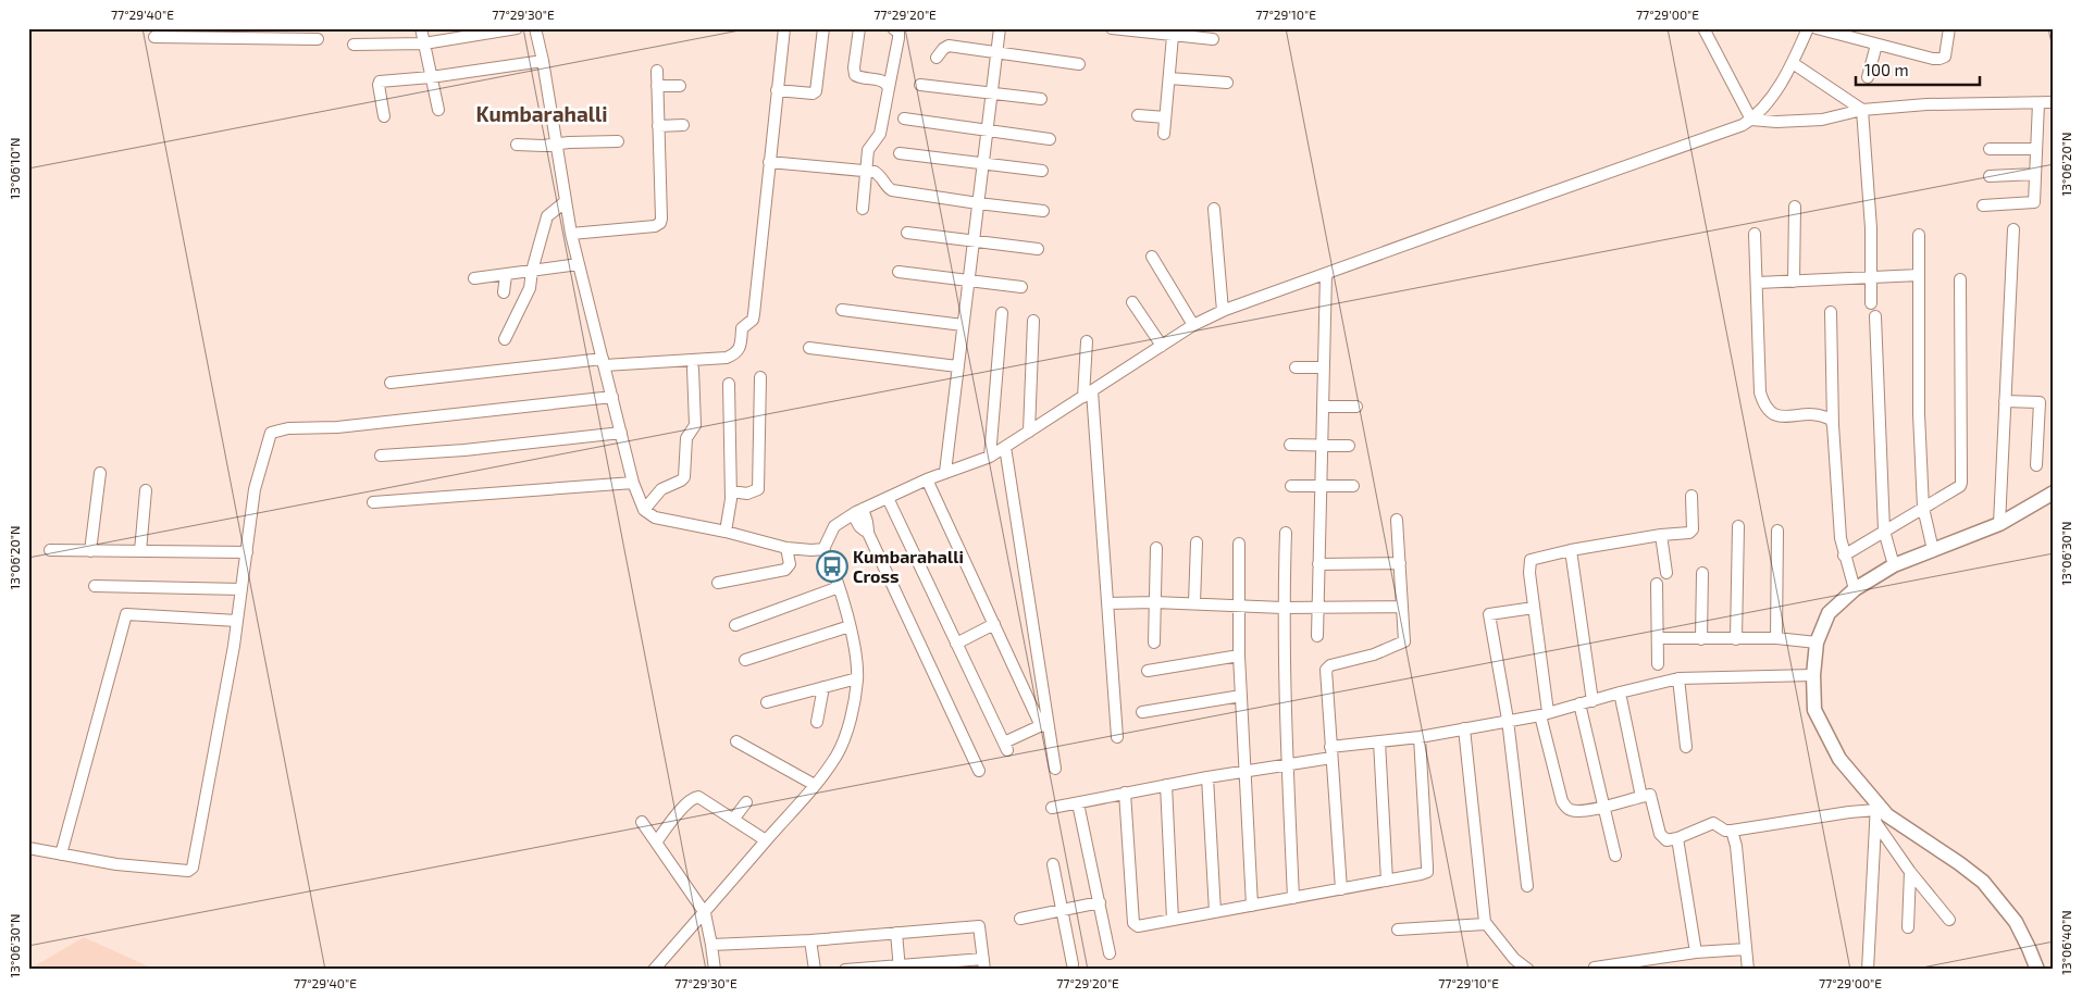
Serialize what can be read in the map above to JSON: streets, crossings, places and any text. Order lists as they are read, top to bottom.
{
  "districts": ["Kumbarahalli"],
  "places": {
    "bus stop": ["Kumbarahalli Cross"]
  },
  "scale_bar": "100 m",
  "coordinates": [
    "77°29'40\"E",
    "77°29'30\"E",
    "77°29'20\"E",
    "77°29'10\"E",
    "77°29'00\"E",
    "13°06'20\"N",
    "13°06'10\"N",
    "13°06'30\"N",
    "13°06'40\"N"
  ]
}
